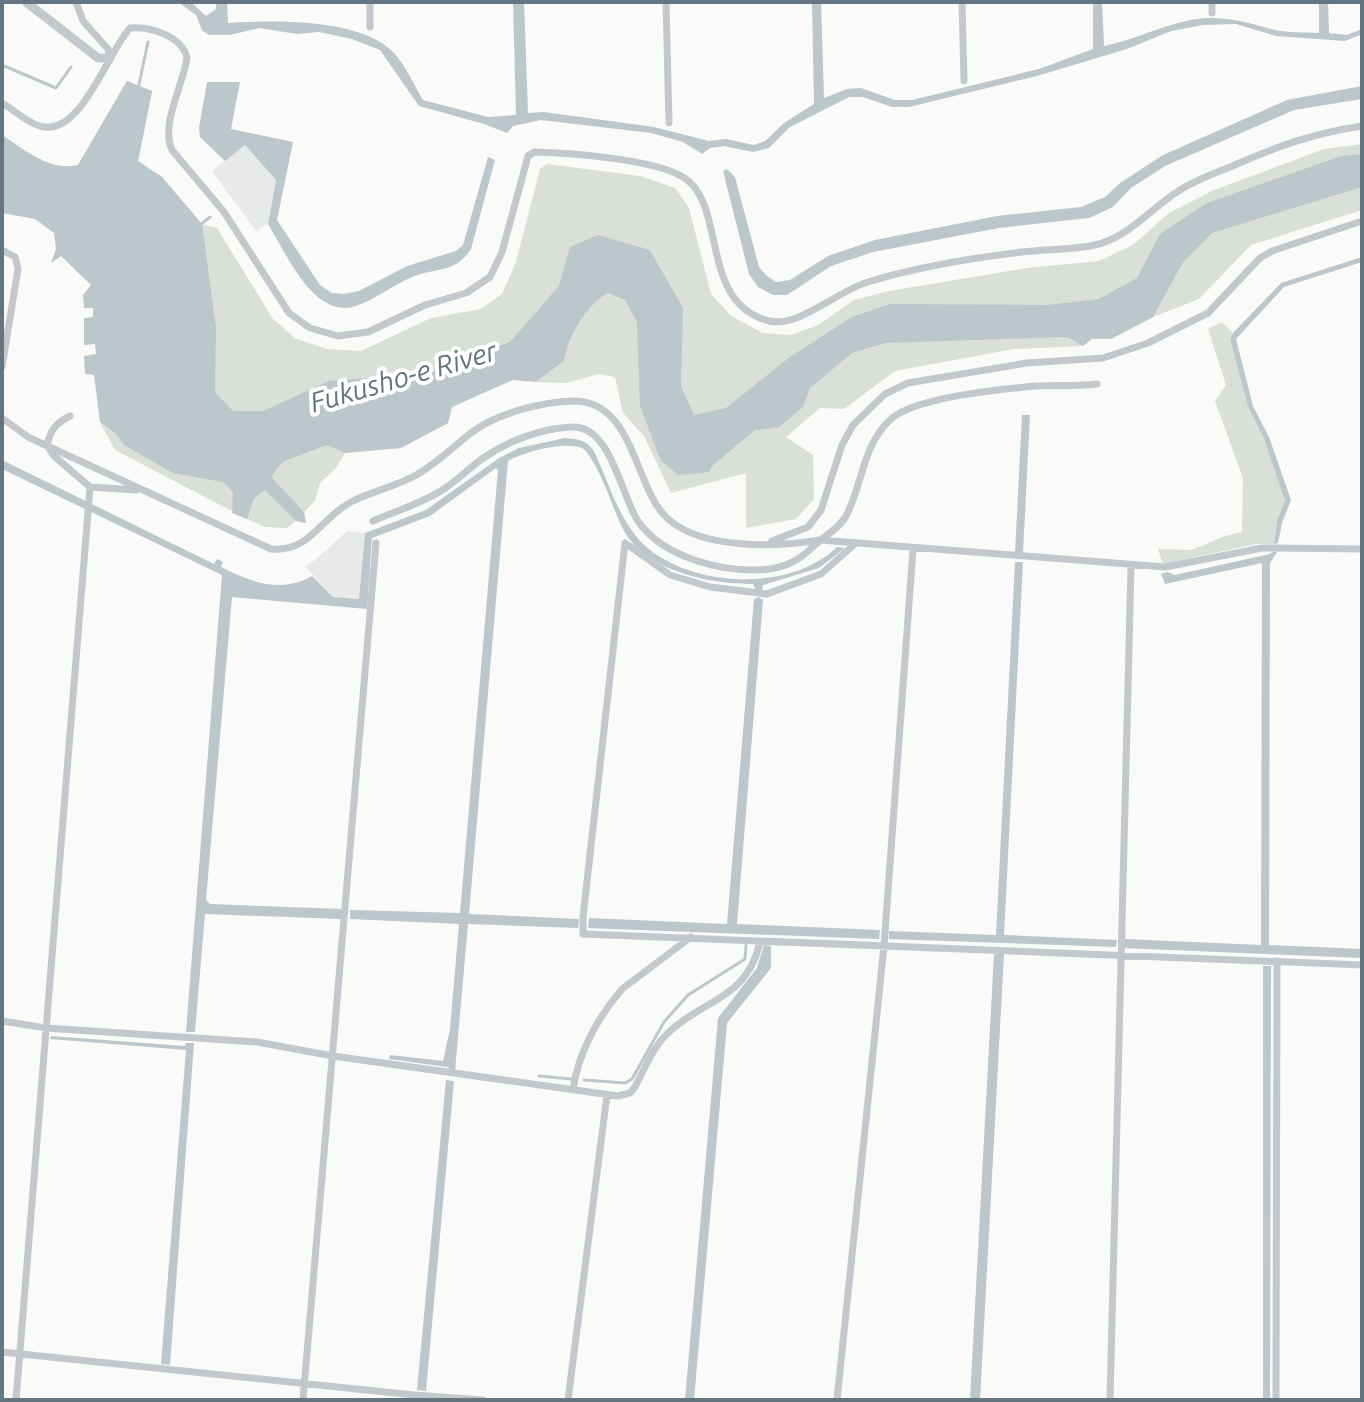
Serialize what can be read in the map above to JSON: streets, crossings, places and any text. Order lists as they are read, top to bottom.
{
  "water": ["Fukusho-e River"]
}
